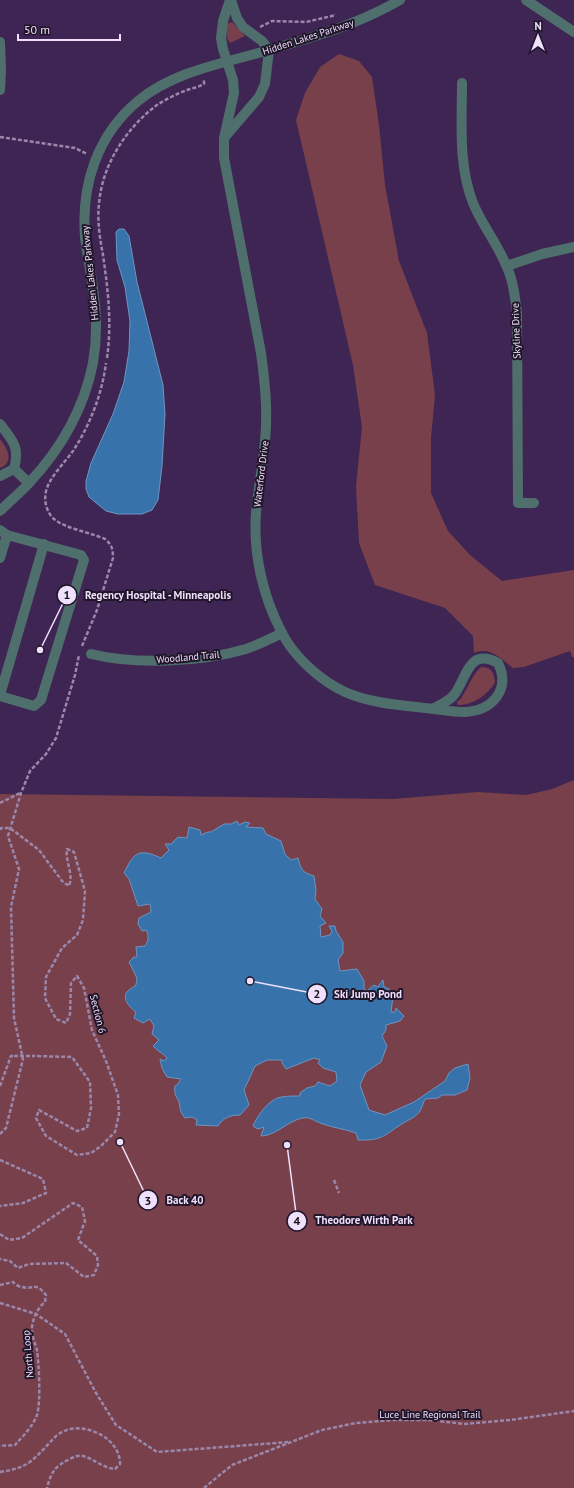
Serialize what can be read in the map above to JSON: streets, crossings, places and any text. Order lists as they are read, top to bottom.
{
  "streets": {
    "street": [
      "Hidden Lakes Parkway",
      "Skyline Drive",
      "Waterford Drive",
      "Woodland Trail"
    ],
    "path": ["Section 6", "North Loop", "Luce Line Regional Trail"]
  },
  "crossings": [
    ["Hidden Lakes Parkway", "Waterford Drive"],
    ["Waterford Drive", "Woodland Trail"]
  ],
  "places": [
    "Regency Hospital - Minneapolis",
    "Ski Jump Pond",
    "Back 40",
    "Theodore Wirth Park"
  ],
  "scale_bar": "50 m",
  "north": "top"
}
